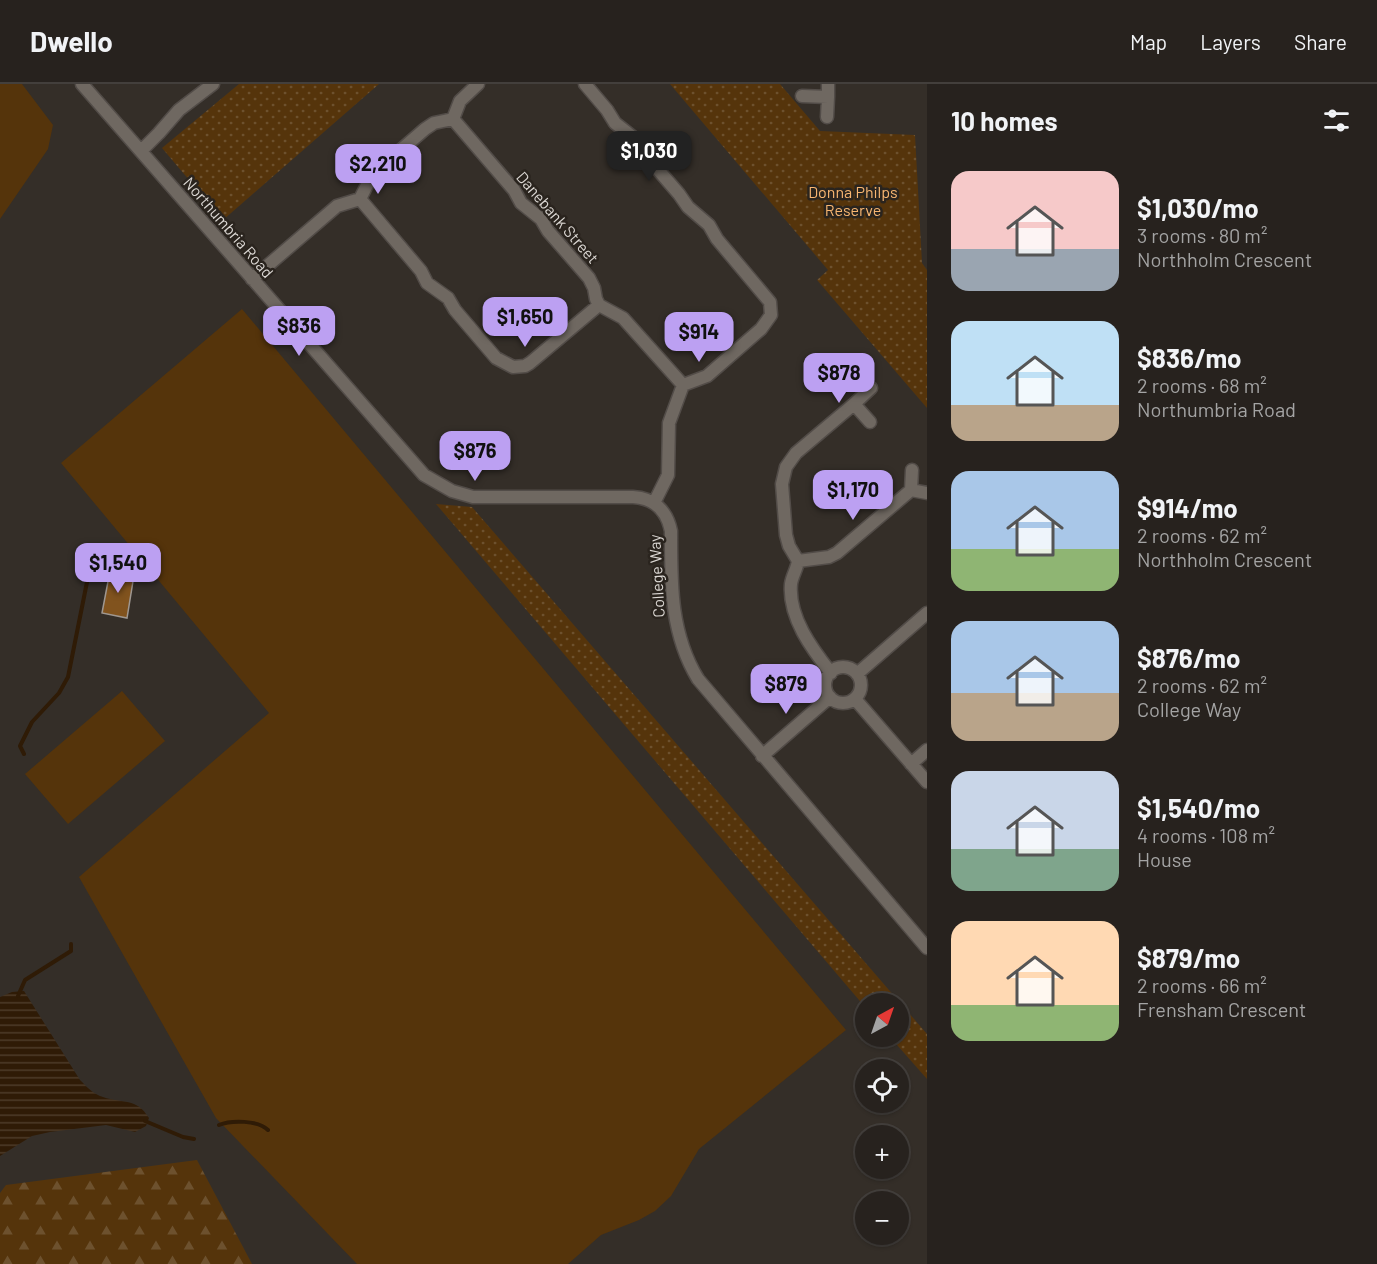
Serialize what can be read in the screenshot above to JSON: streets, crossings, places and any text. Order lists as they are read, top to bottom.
{
  "streets": {
    "street": ["Danebank Street", "Northumbria Road", "College Way"]
  },
  "crossings": [
    ["Northumbria Road", "College Way"]
  ],
  "parks": ["Donna Philps Reserve"],
  "north": "top right",
  "page": {
    "header": "Dwello",
    "nav": ["Map", "Layers", "Share"],
    "heading": "10 homes",
    "price": [
      "$1,030",
      "$2,210",
      "$1,650",
      "$836",
      "$914",
      "$878",
      "$876",
      "$1,170",
      "$1,540",
      "$879"
    ],
    "list": [
      {
        "name": "$1,030/mo",
        "note": "3 rooms · 80 m² · Northholm Crescent"
      },
      {
        "name": "$836/mo",
        "note": "2 rooms · 68 m² · Northumbria Road"
      },
      {
        "name": "$914/mo",
        "note": "2 rooms · 62 m² · Northholm Crescent"
      },
      {
        "name": "$876/mo",
        "note": "2 rooms · 62 m² · College Way"
      },
      {
        "name": "$1,540/mo",
        "note": "4 rooms · 108 m² · House"
      },
      {
        "name": "$879/mo",
        "note": "2 rooms · 66 m² · Frensham Crescent"
      }
    ],
    "map_buttons": ["+", "−"]
  }
}
